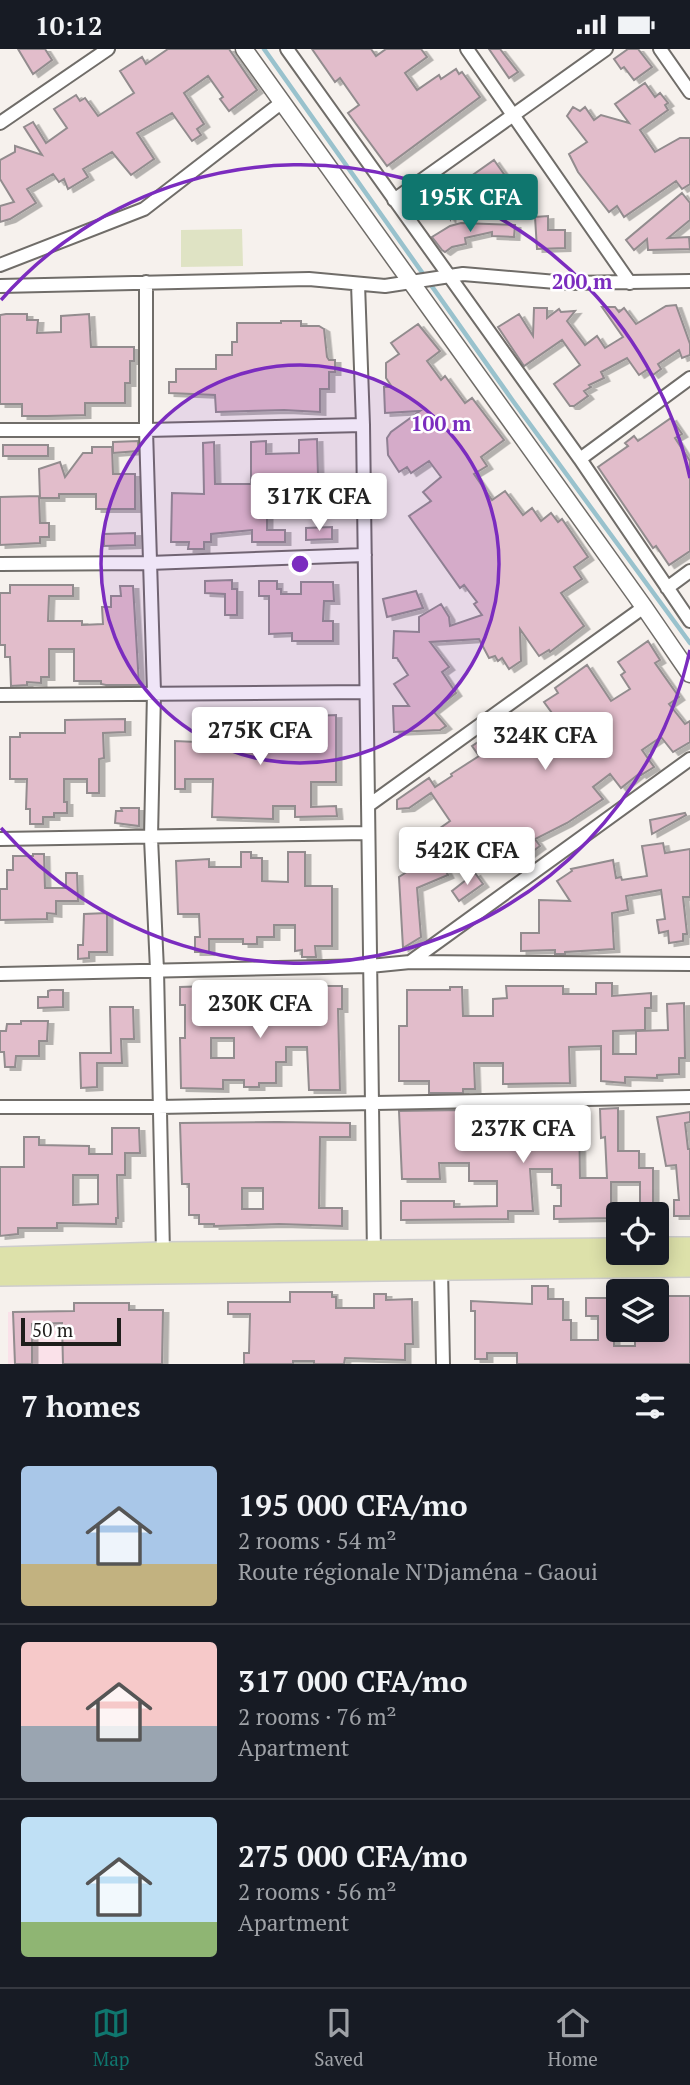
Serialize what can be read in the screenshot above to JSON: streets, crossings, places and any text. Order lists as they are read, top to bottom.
{
  "scale_bar": "50 m",
  "page": {
    "status": "10:12",
    "price": [
      "195K CFA",
      "317K CFA",
      "275K CFA",
      "324K CFA",
      "542K CFA",
      "230K CFA",
      "237K CFA"
    ],
    "scale": "50 m",
    "heading": "7 homes",
    "list": [
      {
        "name": "195 000 CFA/mo",
        "note": "2 rooms · 54 m² · Route régionale N'Djaména - Gaoui"
      },
      {
        "name": "317 000 CFA/mo",
        "note": "2 rooms · 76 m² · Apartment"
      },
      {
        "name": "275 000 CFA/mo",
        "note": "2 rooms · 56 m² · Apartment"
      }
    ],
    "tabs": ["Map", "Saved", "Home"]
  },
  "rings": ["200 m", "100 m"]
}
